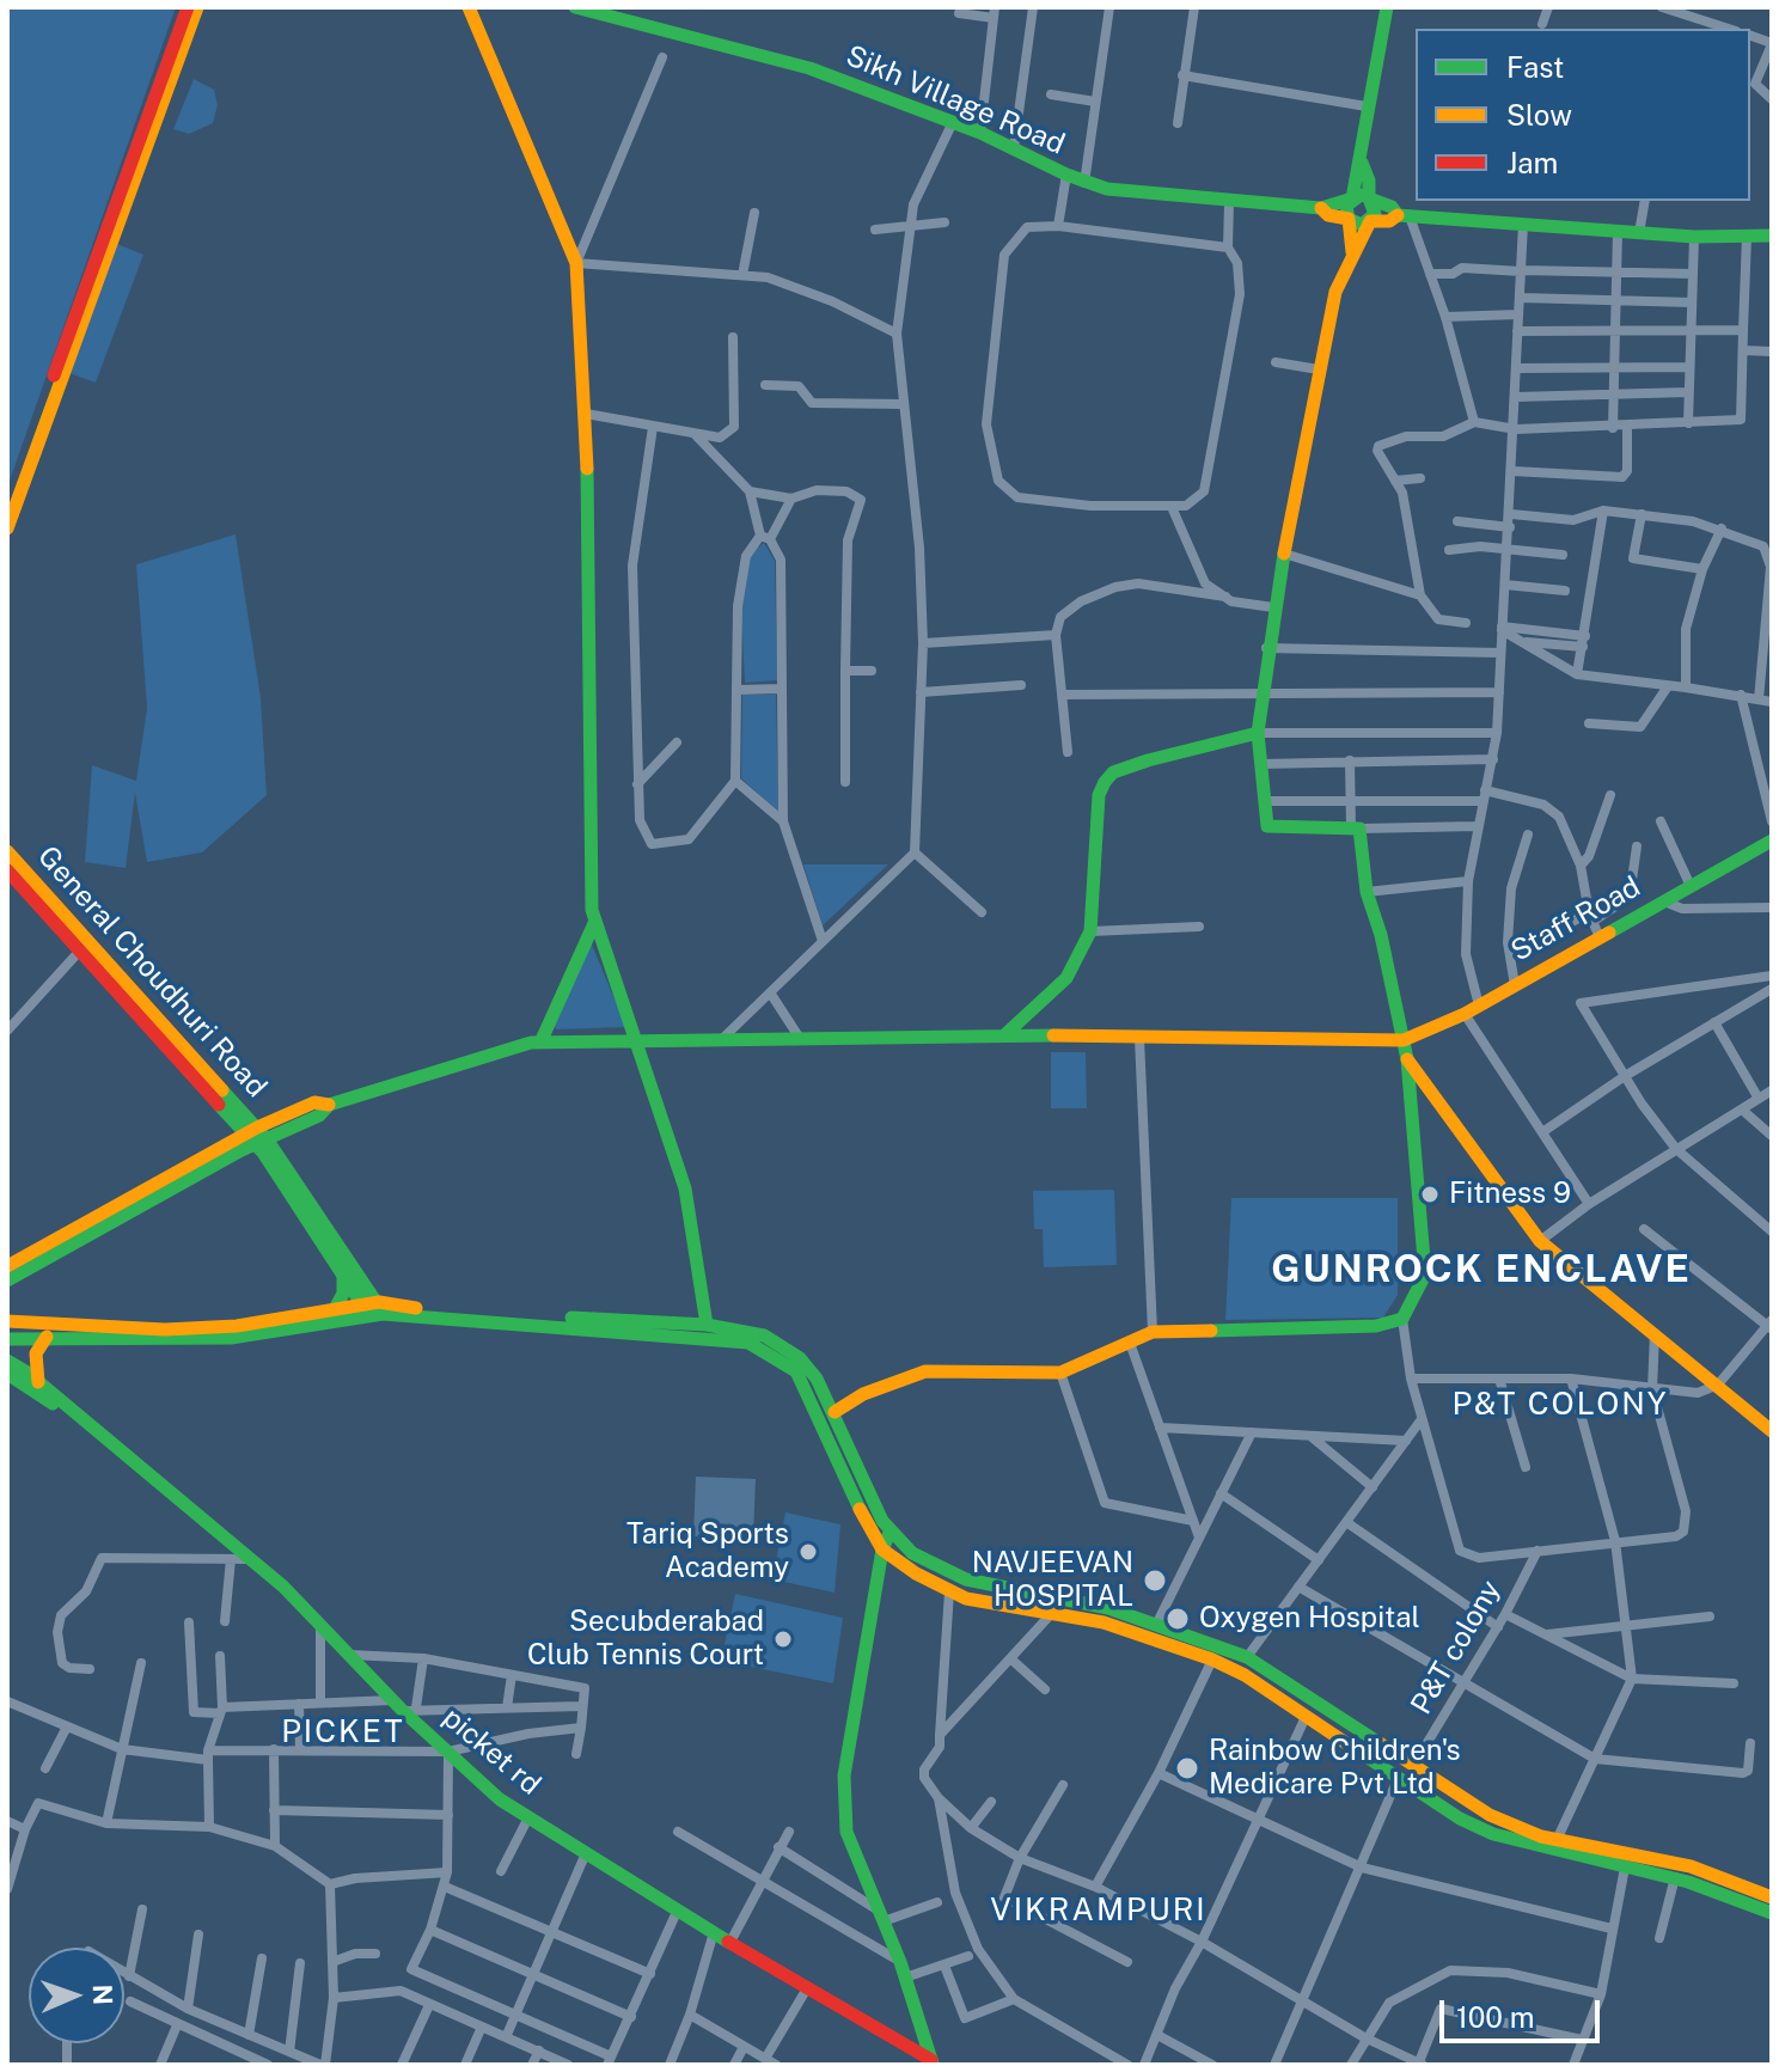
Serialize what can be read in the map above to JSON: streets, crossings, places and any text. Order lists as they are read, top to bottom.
{
  "streets": {
    "main road": [
      "Sikh Village Road",
      "Staff Road",
      "General Choudhuri Road",
      "picket rd"
    ],
    "street": ["P&T colony"]
  },
  "districts": [
    "GUNROCK ENCLAVE",
    "P&T COLONY",
    "PICKET",
    "VIKRAMPURI"
  ],
  "places": [
    "Fitness 9",
    "Tariq Sports Academy",
    "NAVJEEVAN HOSPITAL",
    "Oxygen Hospital",
    "Secubderabad Club Tennis Court",
    "Rainbow Children's Medicare Pvt Ltd"
  ],
  "legend": ["Fast", "Slow", "Jam"],
  "scale_bar": "100 m",
  "north": "right"
}
